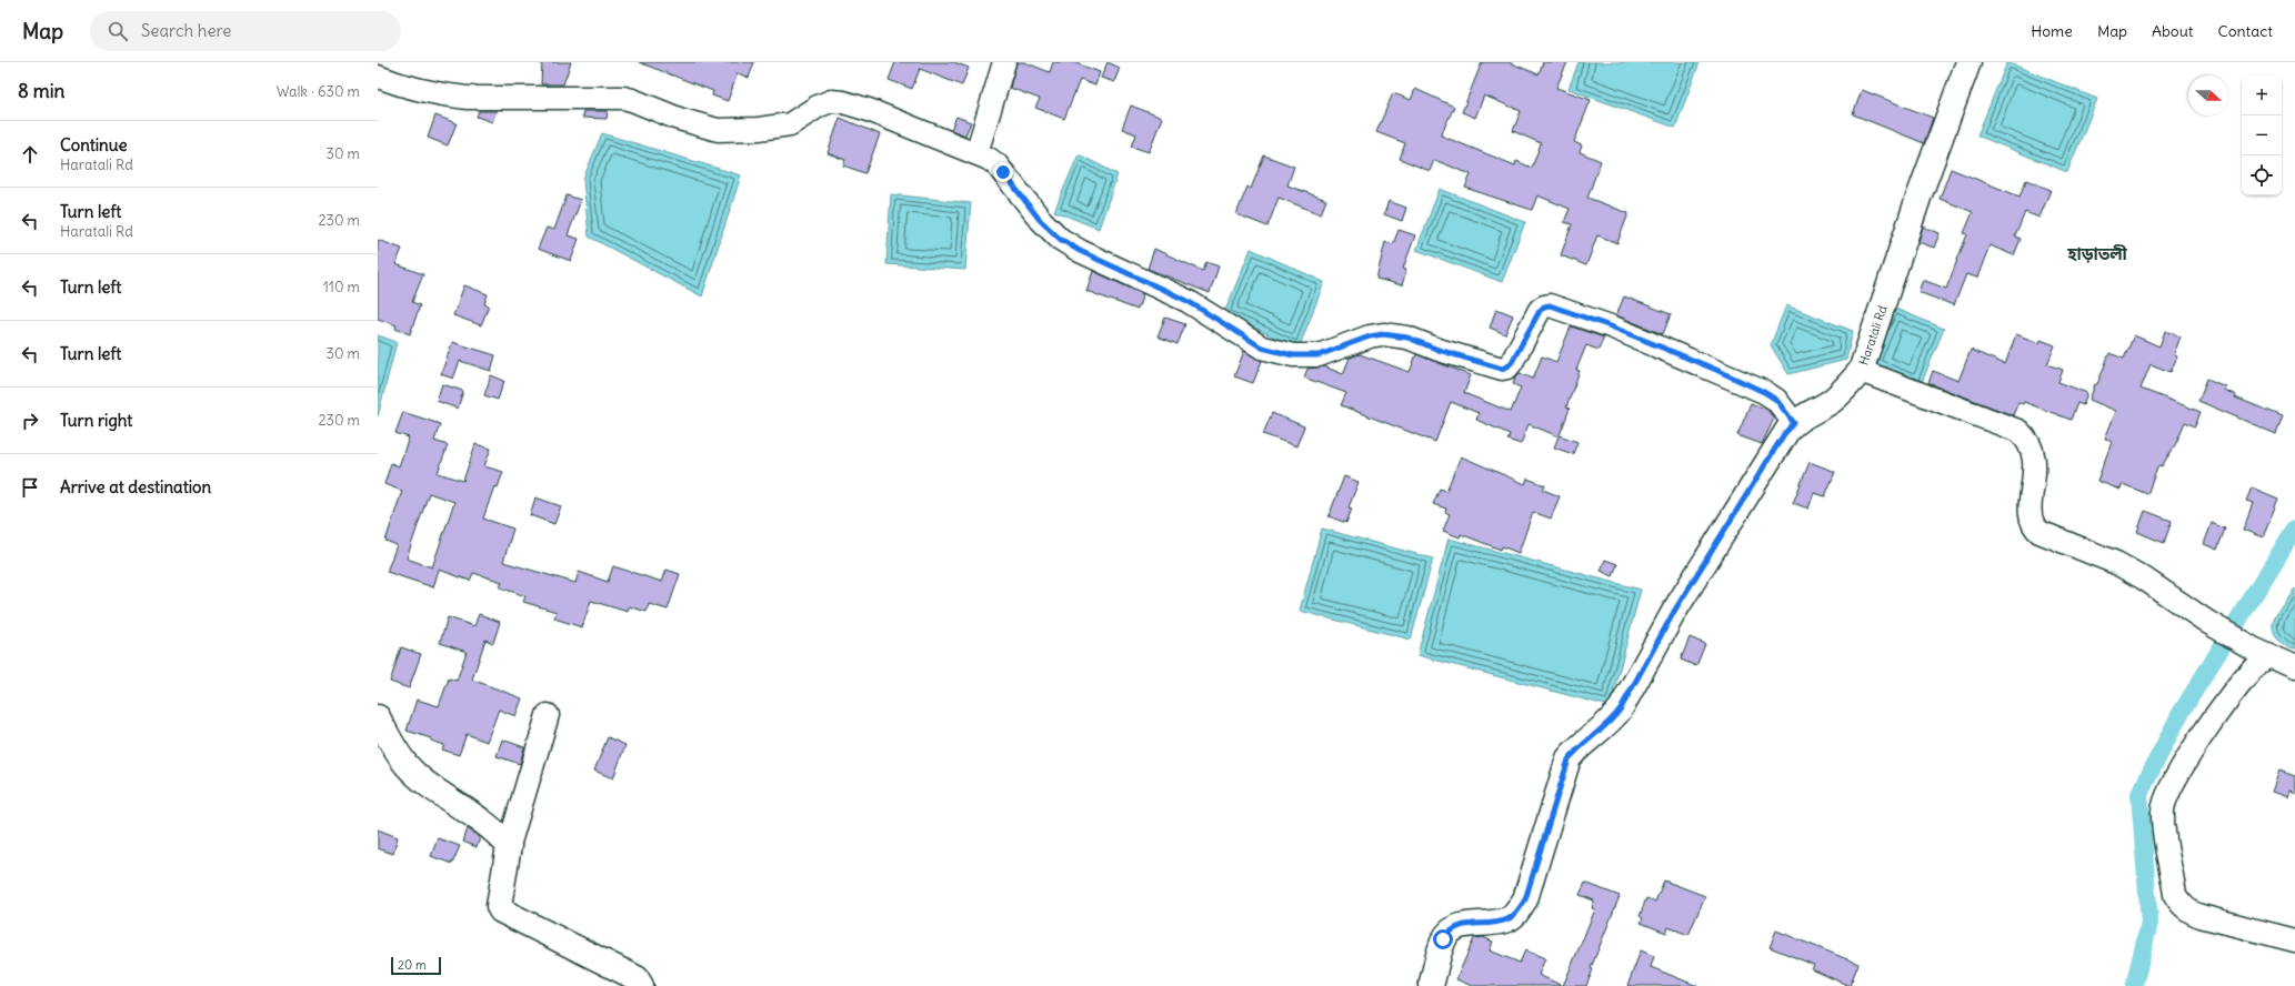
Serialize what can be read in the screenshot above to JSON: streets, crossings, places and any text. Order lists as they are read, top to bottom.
{
  "streets": {
    "main road": ["Haratali Rd"]
  },
  "districts": ["হাড়াতলী"],
  "scale_bar": "20 m",
  "north": "right",
  "page": {
    "header": "Map",
    "search": "Search here",
    "nav": [
      "Home",
      "Map",
      "About",
      "Contact"
    ],
    "heading": ["8 min", "Walk · 630 m"],
    "map_buttons": ["+", "−"],
    "list": [
      ["Continue", "Haratali Rd", "30 m"],
      ["Turn left", "Haratali Rd", "230 m"],
      ["Turn left", "110 m"],
      ["Turn left", "30 m"],
      ["Turn right", "230 m"],
      "Arrive at destination"
    ],
    "scale": "20 m"
  }
}
